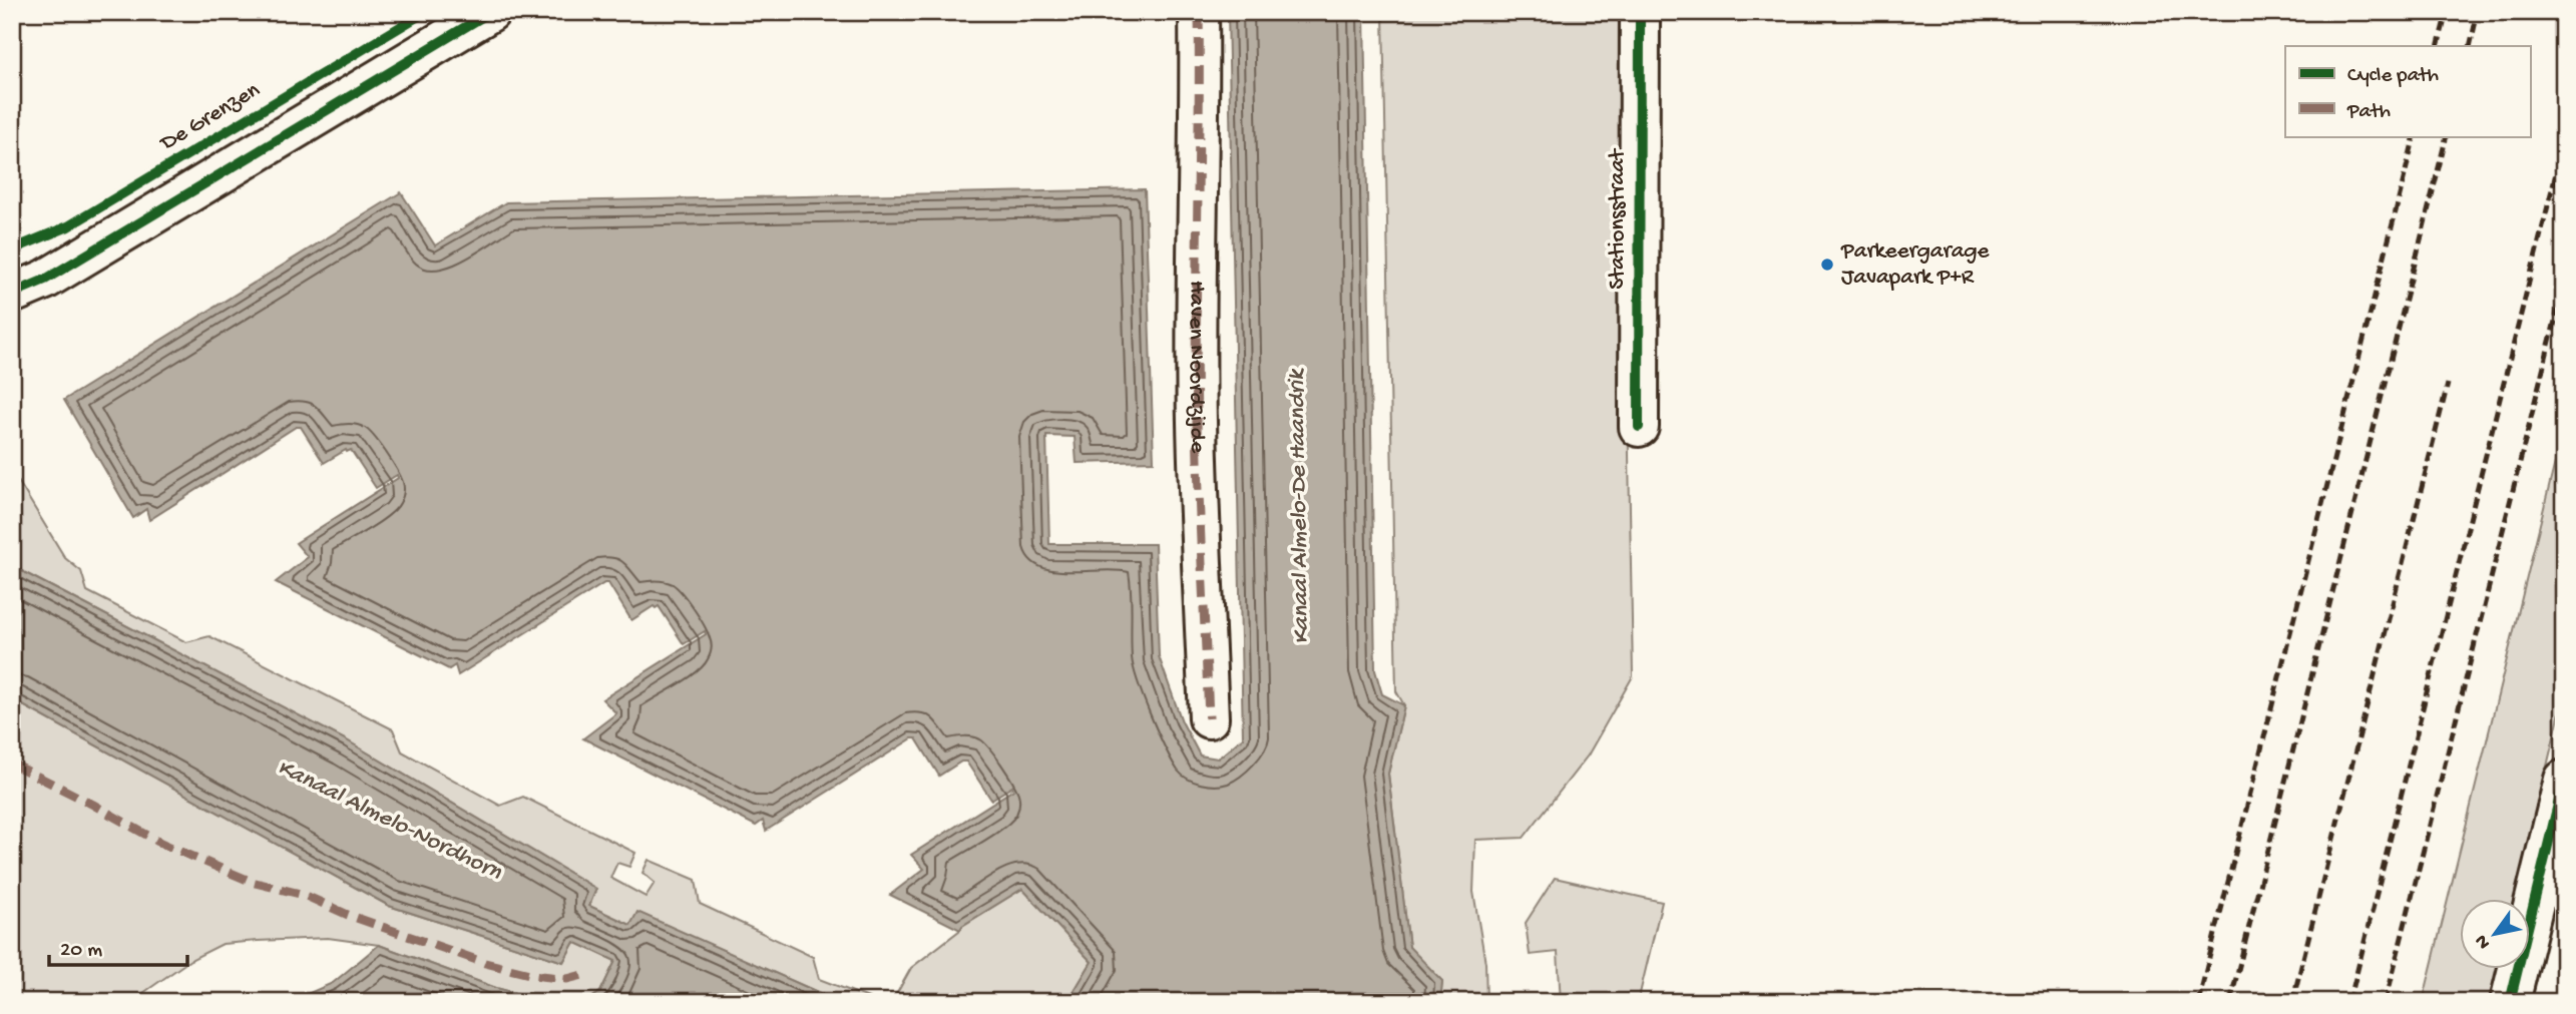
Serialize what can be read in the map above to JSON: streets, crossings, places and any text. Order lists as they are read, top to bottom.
{
  "streets": {
    "street": ["Stationsstraat", "Haven Noordzijde"],
    "cycle path": ["De Grenzen"]
  },
  "water": ["Kanaal Almelo-De Haandrik", "Kanaal Almelo-Nordhorn"],
  "places": ["Parkeergarage Javapark P+R"],
  "legend": ["Cycle path", "Path"],
  "scale_bar": "20 m",
  "north": "bottom left"
}
